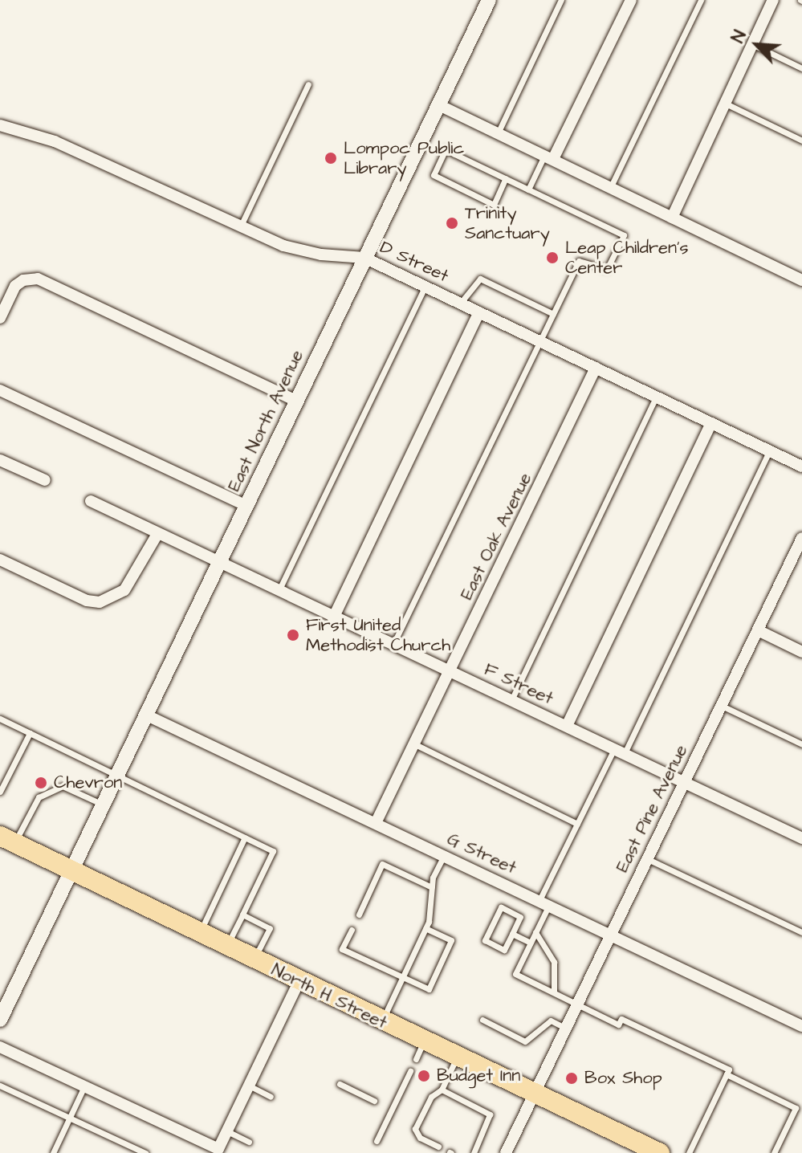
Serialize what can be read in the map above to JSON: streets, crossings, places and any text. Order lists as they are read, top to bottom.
{
  "streets": {
    "highway": ["North H Street"],
    "street": [
      "D Street",
      "East North Avenue",
      "East Oak Avenue",
      "F Street",
      "East Pine Avenue",
      "G Street"
    ]
  },
  "crossings": [
    ["D Street", "East North Avenue"],
    ["D Street", "East Oak Avenue"],
    ["East North Avenue", "F Street"],
    ["East North Avenue", "G Street"],
    ["East North Avenue", "North H Street"],
    ["East Oak Avenue", "F Street"],
    ["East Oak Avenue", "G Street"],
    ["F Street", "East Pine Avenue"],
    ["East Pine Avenue", "G Street"],
    ["East Pine Avenue", "North H Street"]
  ],
  "places": [
    "Lompoc Public Library",
    "Trinity Sanctuary",
    "Leap Children's Center",
    "First United Methodist Church",
    "Chevron",
    "Budget Inn",
    "Box Shop"
  ],
  "north": "top left"
}
